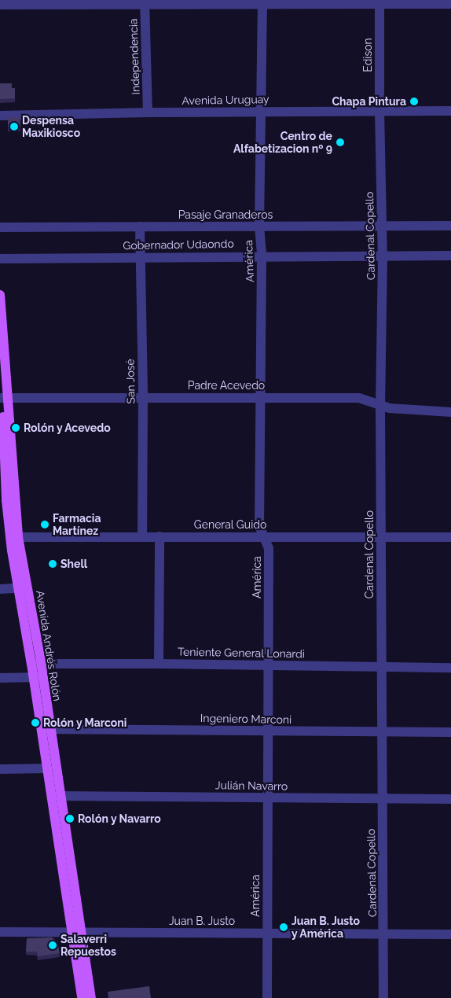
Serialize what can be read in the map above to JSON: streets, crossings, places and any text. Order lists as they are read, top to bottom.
{
  "streets": {
    "main road": ["Avenida Andrés Rolón"],
    "street": [
      "Edison",
      "Independencia",
      "Avenida Uruguay",
      "Pasaje Granaderos",
      "Cardenal Copello",
      "Gobernador Udaondo",
      "América",
      "San José",
      "Padre Acevedo",
      "General Guido",
      "Teniente General Lonardi",
      "Ingeniero Marconi",
      "Julián Navarro",
      "Juan B. Justo"
    ]
  },
  "crossings": [
    ["Edison", "Avenida Uruguay"],
    ["Edison", "Cardenal Copello"],
    ["Independencia", "Avenida Uruguay"],
    ["Avenida Uruguay", "Cardenal Copello"],
    ["Avenida Uruguay", "América"],
    ["Pasaje Granaderos", "Cardenal Copello"],
    ["Pasaje Granaderos", "América"],
    ["Pasaje Granaderos", "San José"],
    ["Cardenal Copello", "Gobernador Udaondo"],
    ["Cardenal Copello", "Padre Acevedo"],
    ["Cardenal Copello", "General Guido"],
    ["Cardenal Copello", "Teniente General Lonardi"],
    ["Cardenal Copello", "Ingeniero Marconi"],
    ["Cardenal Copello", "Julián Navarro"],
    ["Cardenal Copello", "Juan B. Justo"],
    ["Gobernador Udaondo", "América"],
    ["Gobernador Udaondo", "San José"],
    ["América", "Padre Acevedo"],
    ["América", "General Guido"],
    ["América", "Teniente General Lonardi"],
    ["América", "Ingeniero Marconi"],
    ["América", "Julián Navarro"],
    ["América", "Juan B. Justo"],
    ["San José", "Padre Acevedo"],
    ["San José", "General Guido"],
    ["Padre Acevedo", "Avenida Andrés Rolón"],
    ["General Guido", "Avenida Andrés Rolón"],
    ["Avenida Andrés Rolón", "Teniente General Lonardi"],
    ["Avenida Andrés Rolón", "Ingeniero Marconi"],
    ["Avenida Andrés Rolón", "Julián Navarro"],
    ["Avenida Andrés Rolón", "Juan B. Justo"]
  ],
  "places": [
    "Chapa Pintura",
    "Despensa Maxikiosco",
    "Centro de Alfabetizacion nº 9",
    "Rolón y Acevedo",
    "Farmacia Martínez",
    "Shell",
    "Rolón y Marconi",
    "Rolón y Navarro",
    "Juan B. Justo y América",
    "Salaverri Repuestos"
  ]
}
